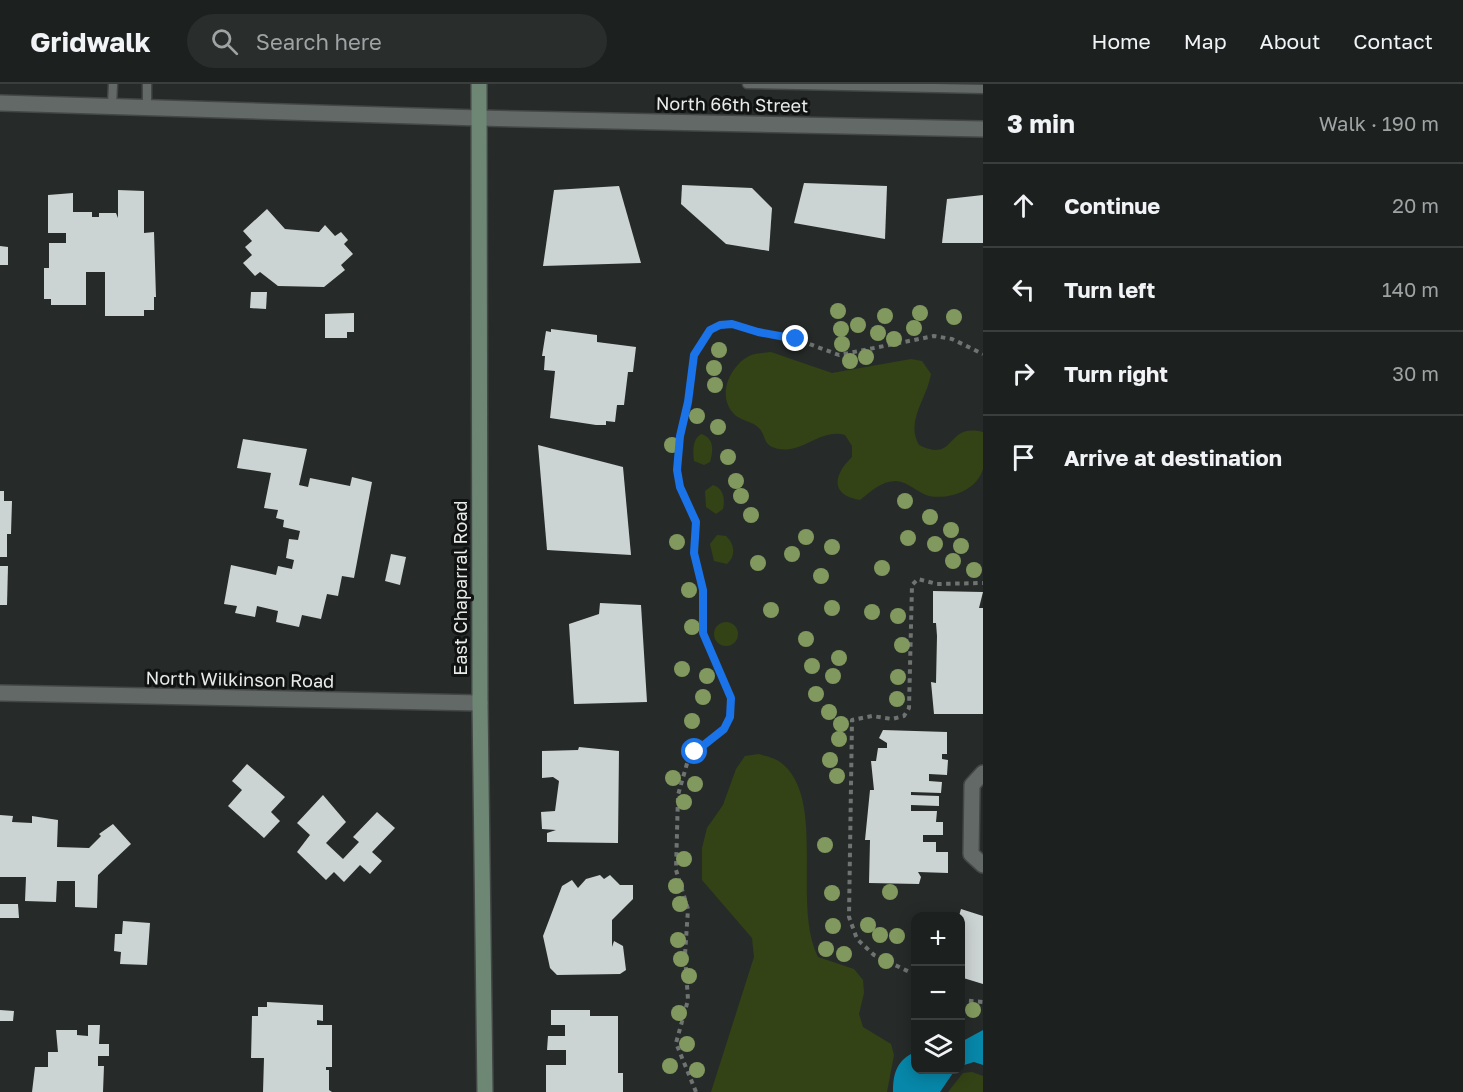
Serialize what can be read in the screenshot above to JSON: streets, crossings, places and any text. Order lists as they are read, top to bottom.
{
  "streets": {
    "main road": ["East Chaparral Road"],
    "street": ["North 66th Street", "North Wilkinson Road"]
  },
  "crossings": [
    ["North 66th Street", "East Chaparral Road"],
    ["East Chaparral Road", "North Wilkinson Road"]
  ],
  "page": {
    "header": "Gridwalk",
    "search": "Search here",
    "nav": [
      "Home",
      "Map",
      "About",
      "Contact"
    ],
    "heading": ["3 min", "Walk · 190 m"],
    "list": [
      ["Continue", "20 m"],
      ["Turn left", "140 m"],
      ["Turn right", "30 m"],
      "Arrive at destination"
    ],
    "map_buttons": ["+", "−"]
  }
}
